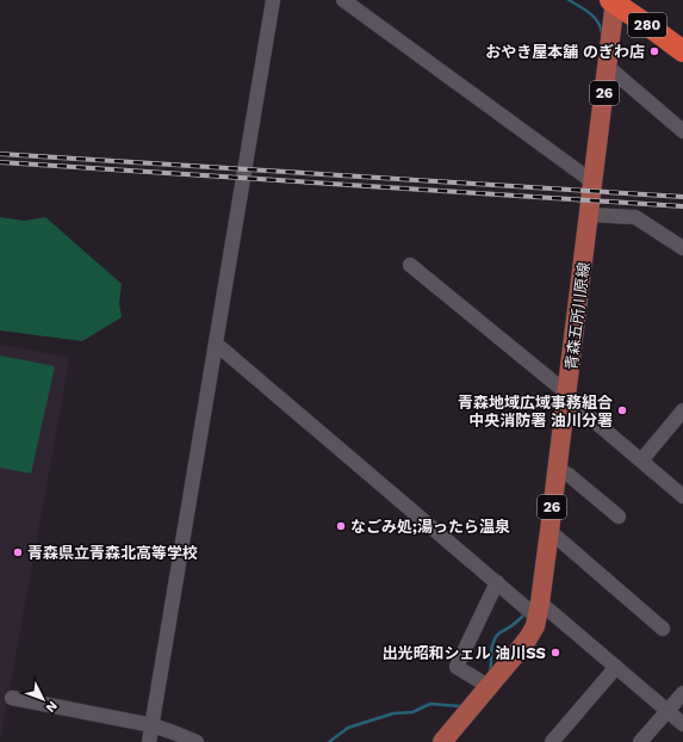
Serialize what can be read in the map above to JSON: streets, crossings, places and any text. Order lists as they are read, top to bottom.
{
  "streets": {
    "highway": ["280"],
    "main road": ["26", "青森五所川原線"]
  },
  "crossings": [
    ["280", "青森五所川原線"]
  ],
  "places": [
    "おやき屋本舗 のぎわ店",
    "青森地域広域事務組合 中央消防署 油川分署",
    "なごみ処;湯ったら温泉",
    "青森県立青森北高等学校",
    "出光昭和シェル 油川SS"
  ],
  "north": "bottom right"
}
